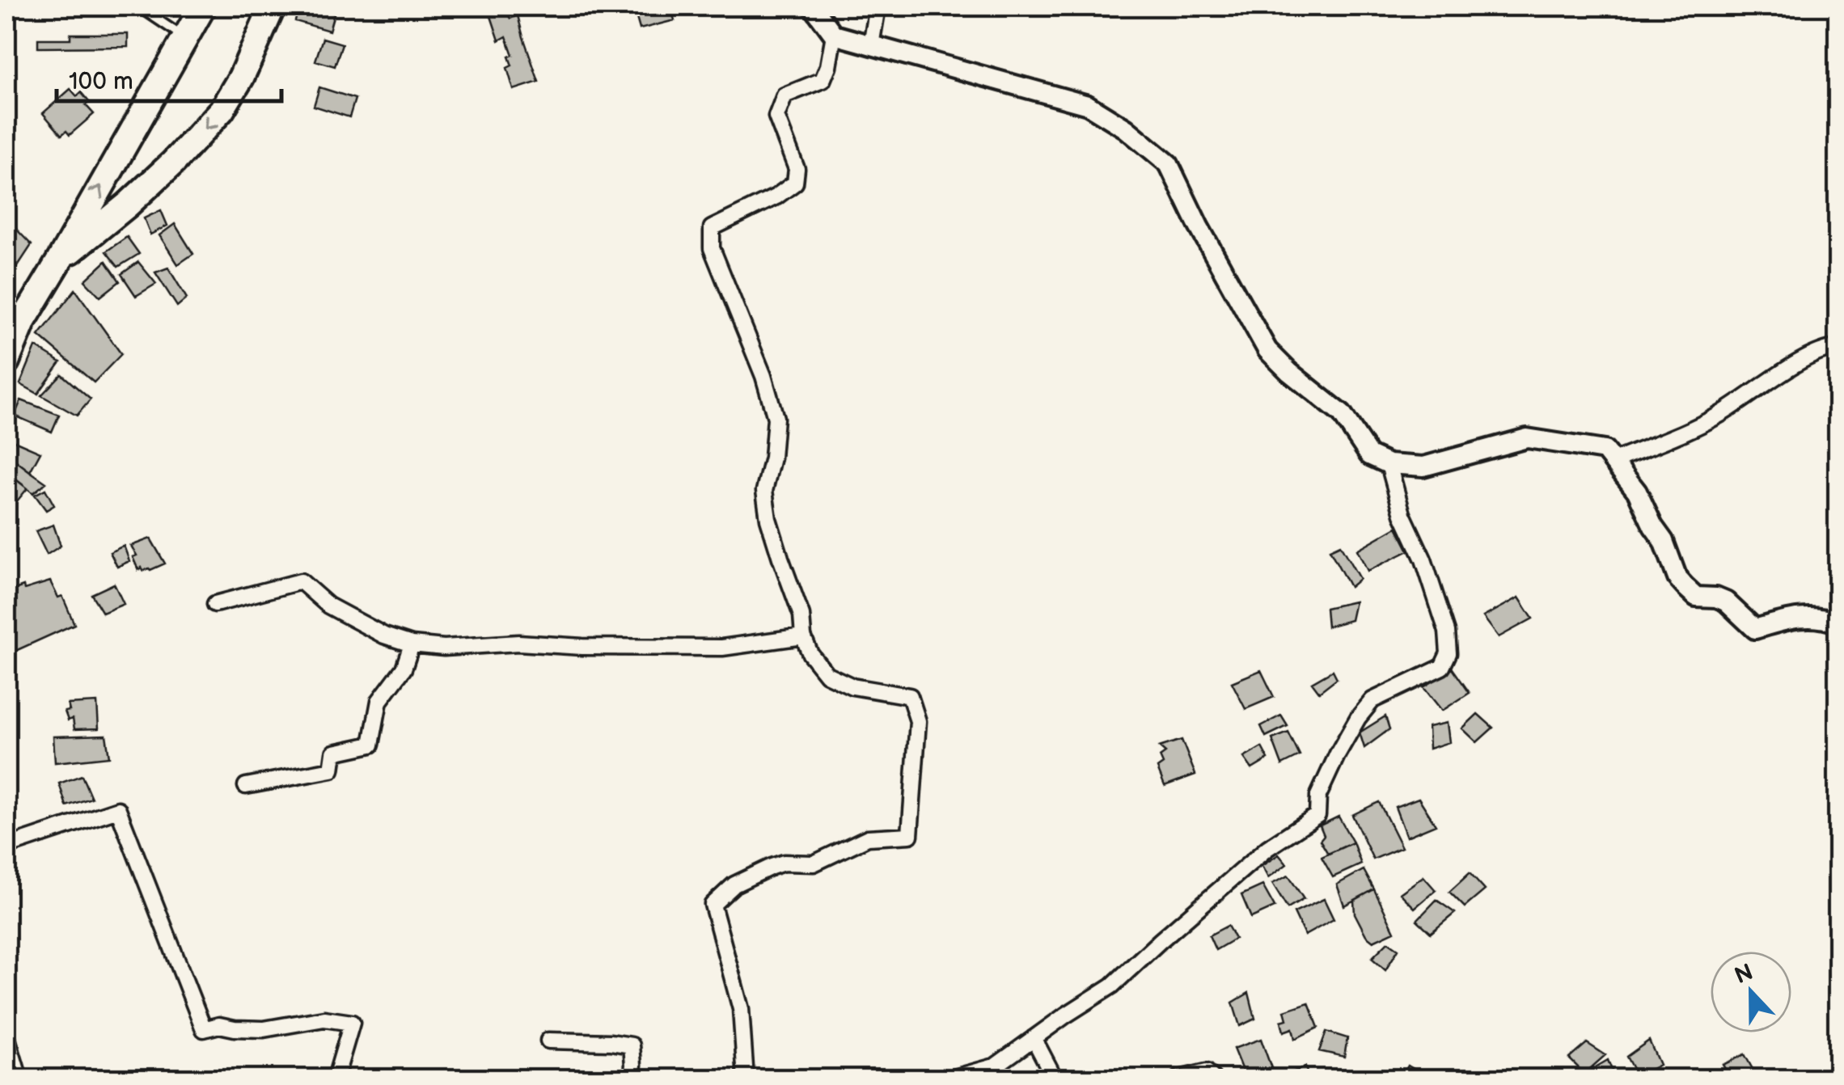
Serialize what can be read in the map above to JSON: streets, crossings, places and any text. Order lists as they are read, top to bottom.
{
  "scale_bar": "100 m",
  "north": "top"
}
